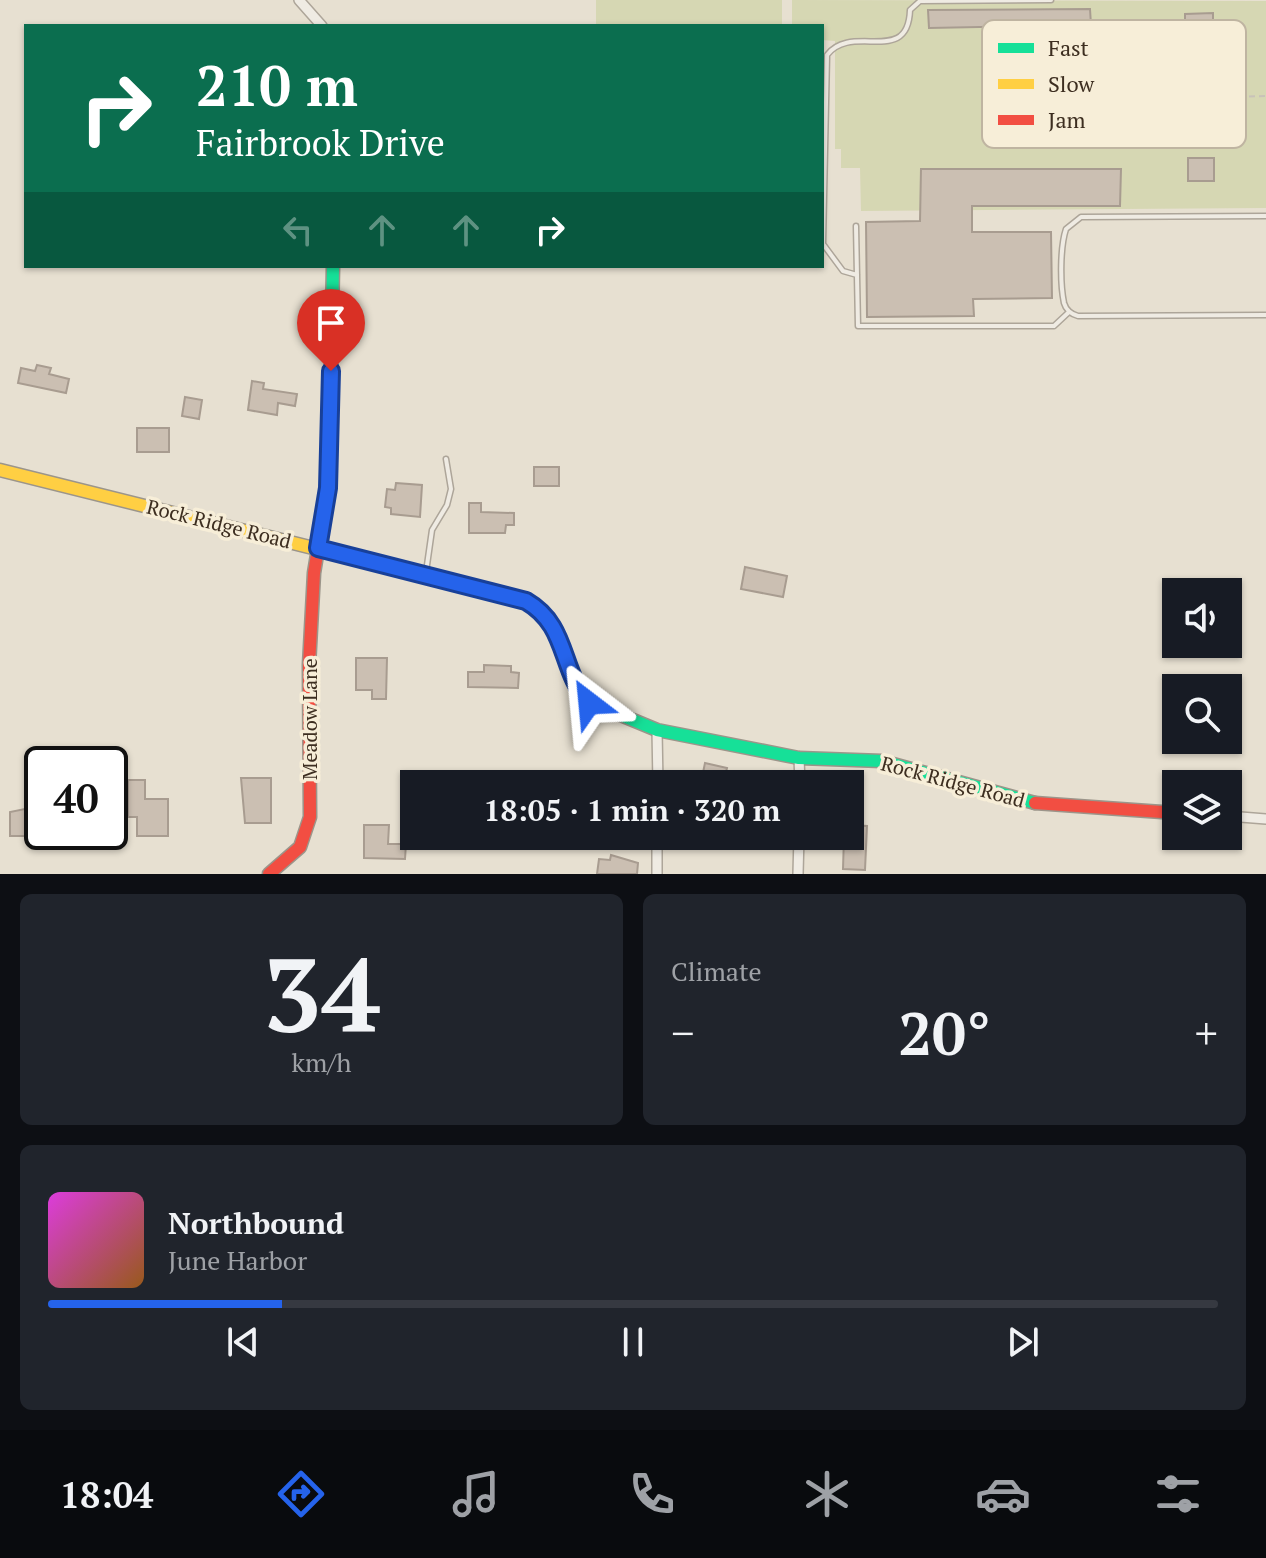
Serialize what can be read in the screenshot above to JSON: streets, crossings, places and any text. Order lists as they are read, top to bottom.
{
  "streets": {
    "street": ["Rock Ridge Road", "Meadow Lane"]
  },
  "crossings": [
    ["Rock Ridge Road", "Meadow Lane"]
  ],
  "legend": ["Fast", "Slow", "Jam"],
  "page": {
    "turn": ["210 m", "Fairbrook Drive"],
    "limit": "40",
    "trip": "18:05 · 1 min · 320 m",
    "tile": [
      ["34", "km/h"],
      "Climate"
    ],
    "heat": ["−", "20°", "+"],
    "song": ["Northbound", "June Harbor"],
    "tabs": "18:04"
  }
}
